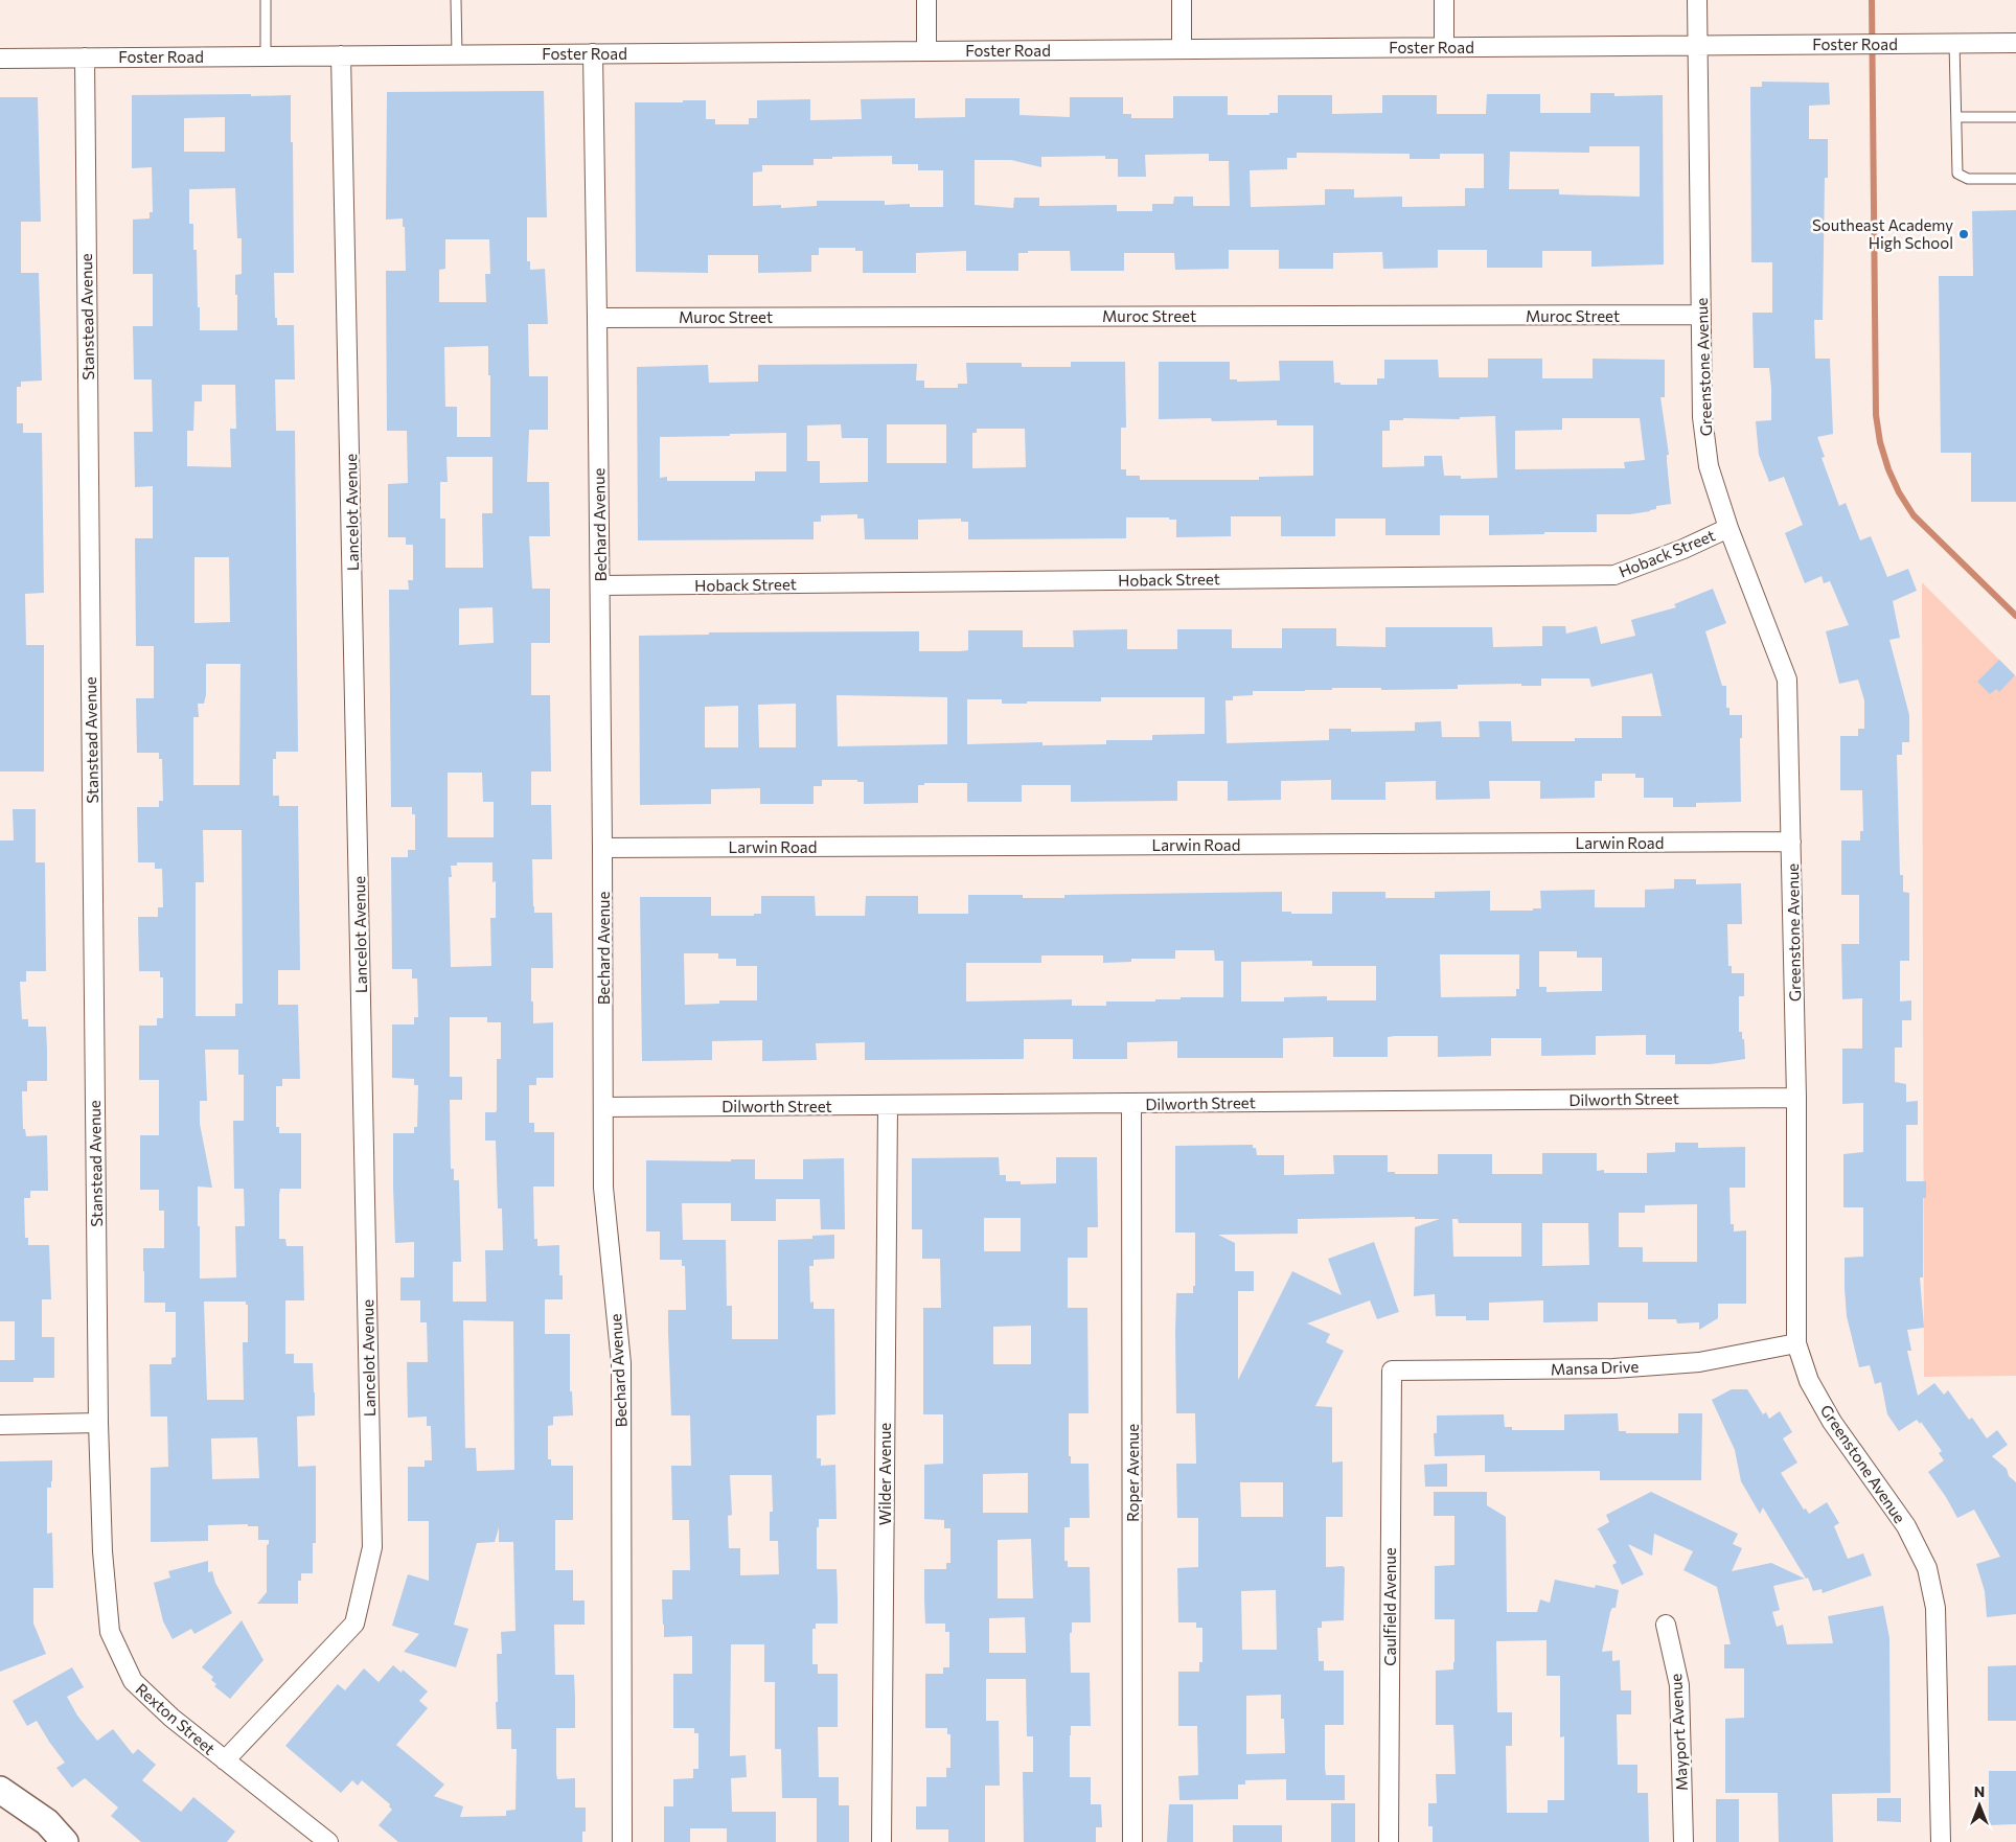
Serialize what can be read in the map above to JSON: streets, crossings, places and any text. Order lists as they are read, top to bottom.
{
  "streets": {
    "street": [
      "Foster Road",
      "Muroc Street",
      "Stanstead Avenue",
      "Greenstone Avenue",
      "Lancelot Avenue",
      "Bechard Avenue",
      "Hoback Street",
      "Larwin Road",
      "Dilworth Street",
      "Mansa Drive",
      "Roper Avenue",
      "Wilder Avenue",
      "Caulfield Avenue",
      "Rexton Street",
      "Mayport Avenue"
    ]
  },
  "crossings": [
    ["Foster Road", "Stanstead Avenue"],
    ["Foster Road", "Greenstone Avenue"],
    ["Foster Road", "Lancelot Avenue"],
    ["Foster Road", "Bechard Avenue"],
    ["Muroc Street", "Greenstone Avenue"],
    ["Muroc Street", "Bechard Avenue"],
    ["Stanstead Avenue", "Rexton Street"],
    ["Greenstone Avenue", "Hoback Street"],
    ["Greenstone Avenue", "Larwin Road"],
    ["Greenstone Avenue", "Dilworth Street"],
    ["Greenstone Avenue", "Mansa Drive"],
    ["Lancelot Avenue", "Rexton Street"],
    ["Bechard Avenue", "Hoback Street"],
    ["Bechard Avenue", "Larwin Road"],
    ["Bechard Avenue", "Dilworth Street"],
    ["Dilworth Street", "Roper Avenue"],
    ["Dilworth Street", "Wilder Avenue"],
    ["Mansa Drive", "Caulfield Avenue"]
  ],
  "places": ["Southeast Academy High School"],
  "north": "top"
}
